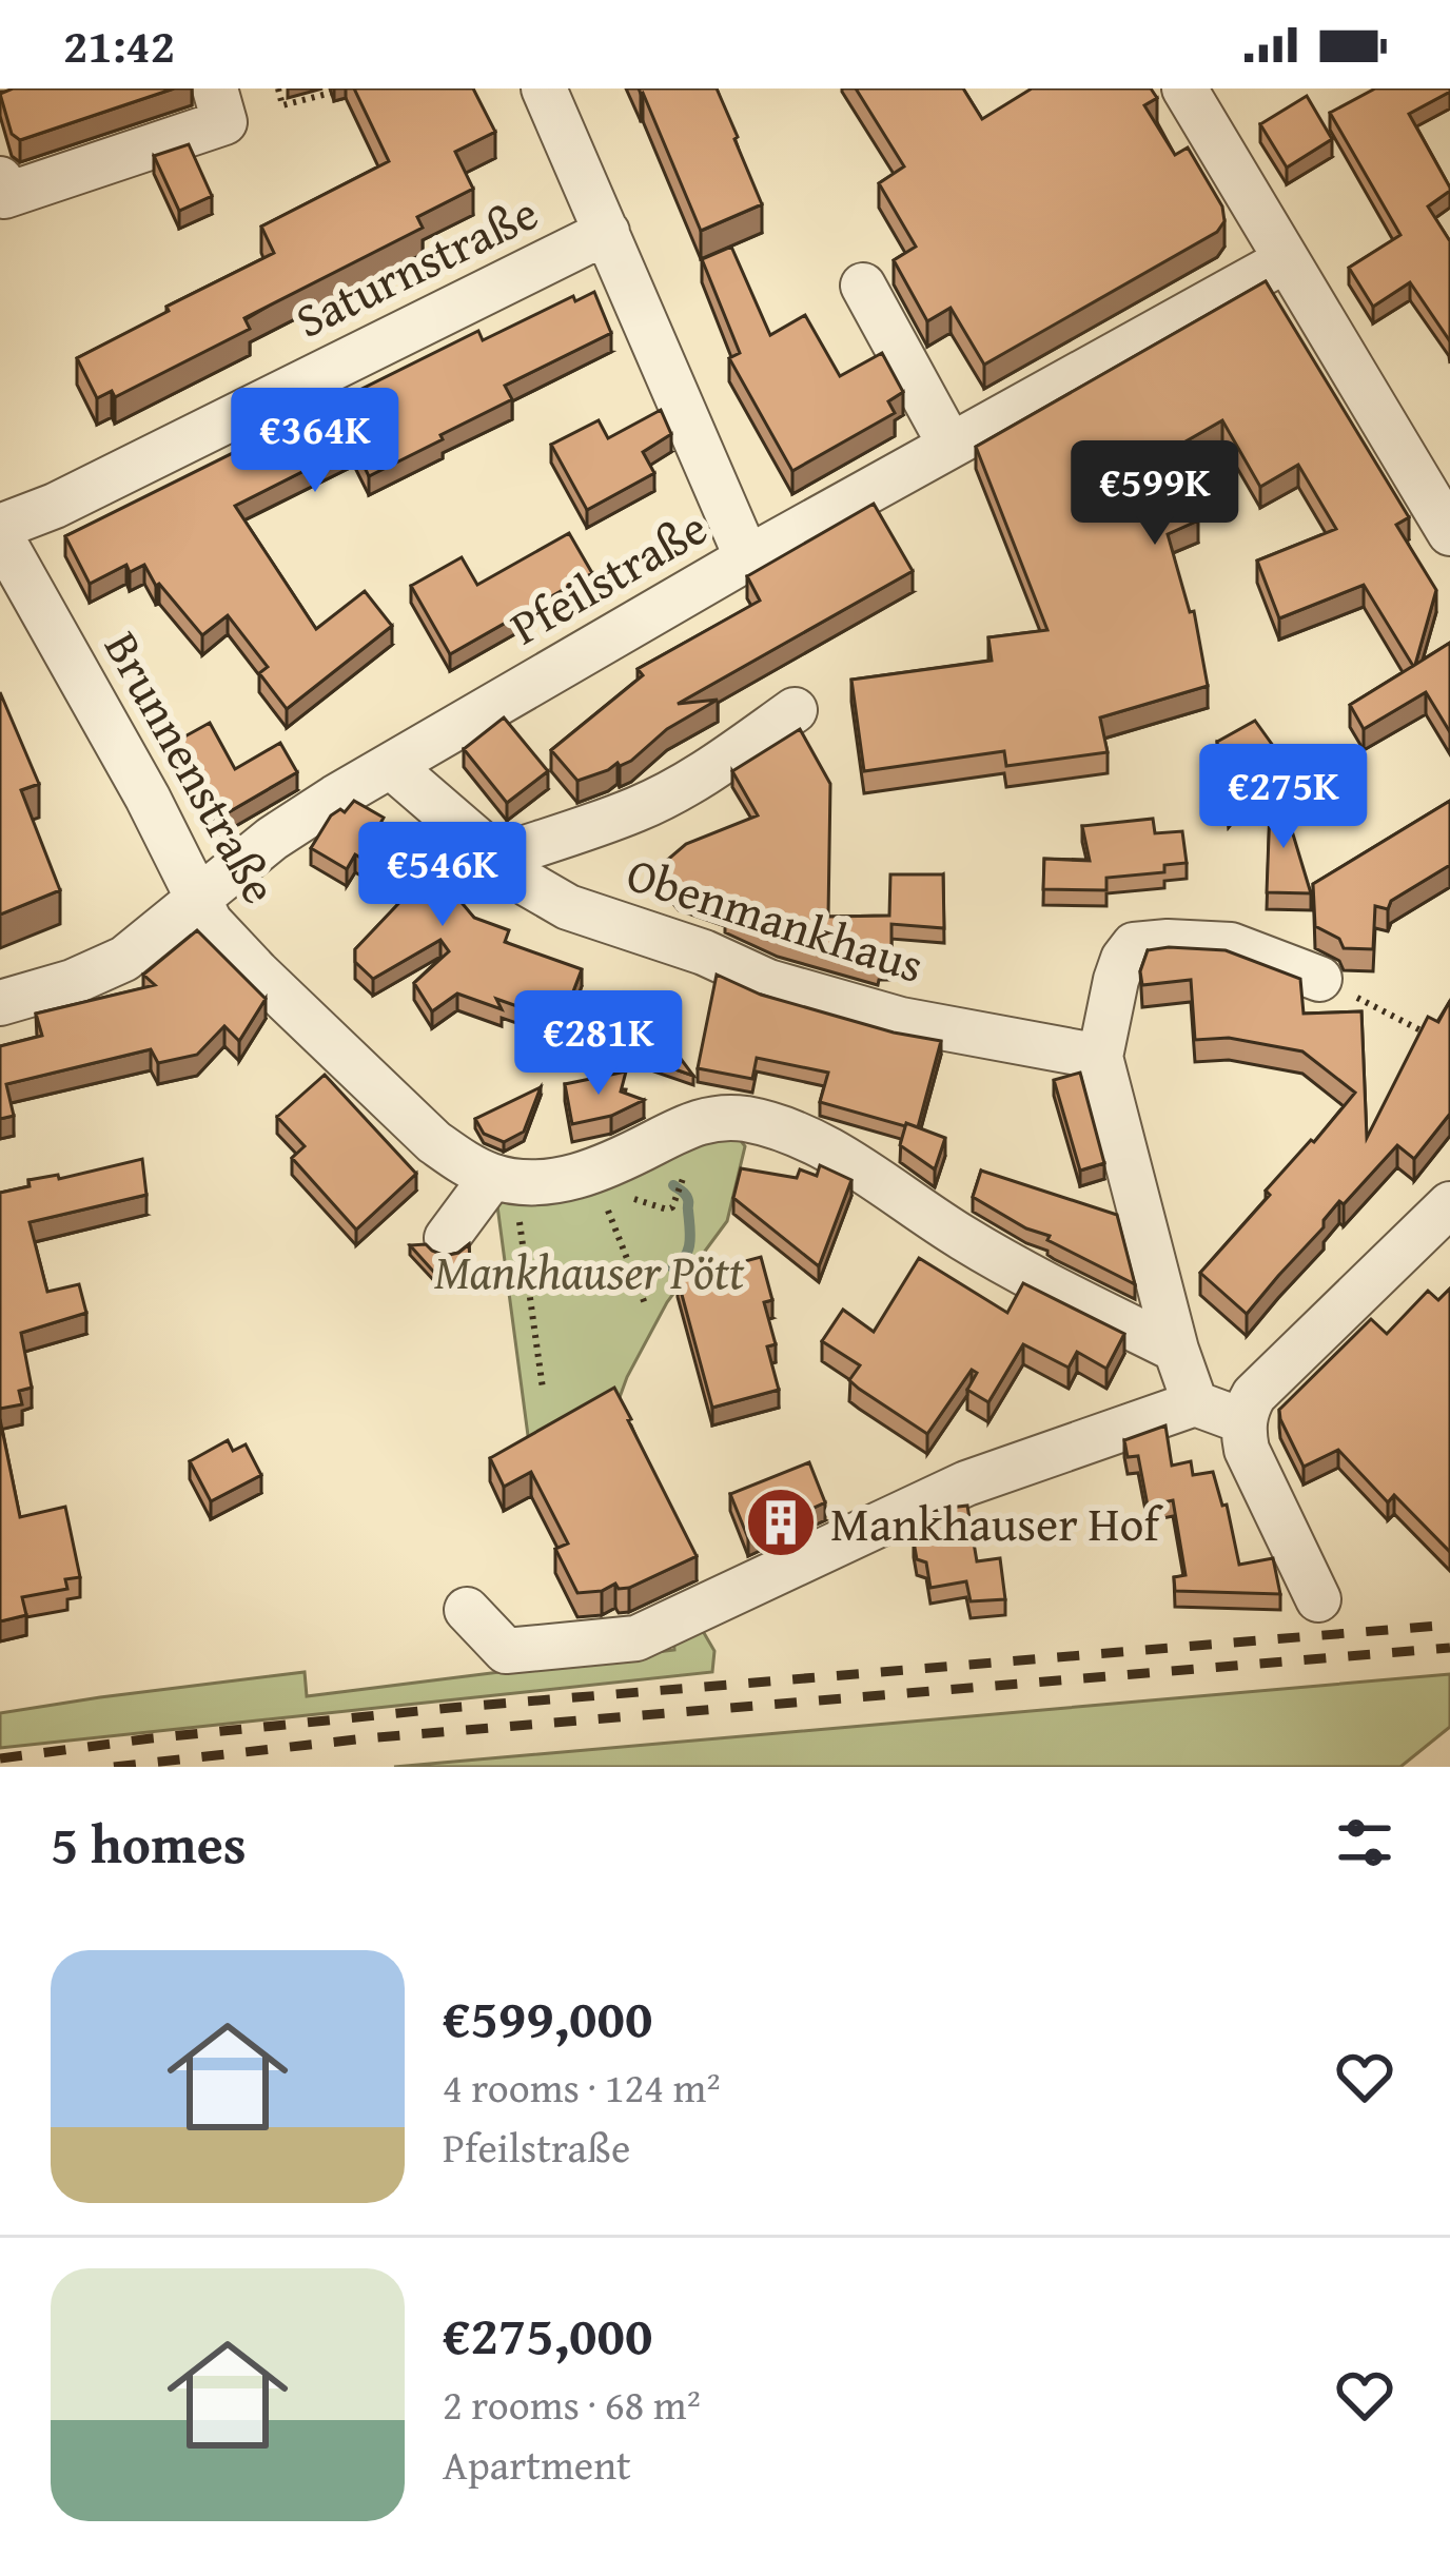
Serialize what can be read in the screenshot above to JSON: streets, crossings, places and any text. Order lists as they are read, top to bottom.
{
  "streets": {
    "street": [
      "Saturnstraße",
      "Pfeilstraße",
      "Brunnenstraße",
      "Obenmankhaus"
    ]
  },
  "crossings": [
    ["Saturnstraße", "Brunnenstraße"],
    ["Pfeilstraße", "Brunnenstraße"],
    ["Pfeilstraße", "Obenmankhaus"]
  ],
  "parks": ["Mankhauser Pött"],
  "places": {
    "building": ["Mankhauser Hof"]
  },
  "page": {
    "status": "21:42",
    "price": [
      "€364K",
      "€599K",
      "€275K",
      "€546K",
      "€281K"
    ],
    "heading": "5 homes",
    "list": [
      {
        "name": "€599,000",
        "note": "4 rooms · 124 m² · Pfeilstraße"
      },
      {
        "name": "€275,000",
        "note": "2 rooms · 68 m² · Apartment"
      }
    ]
  }
}
